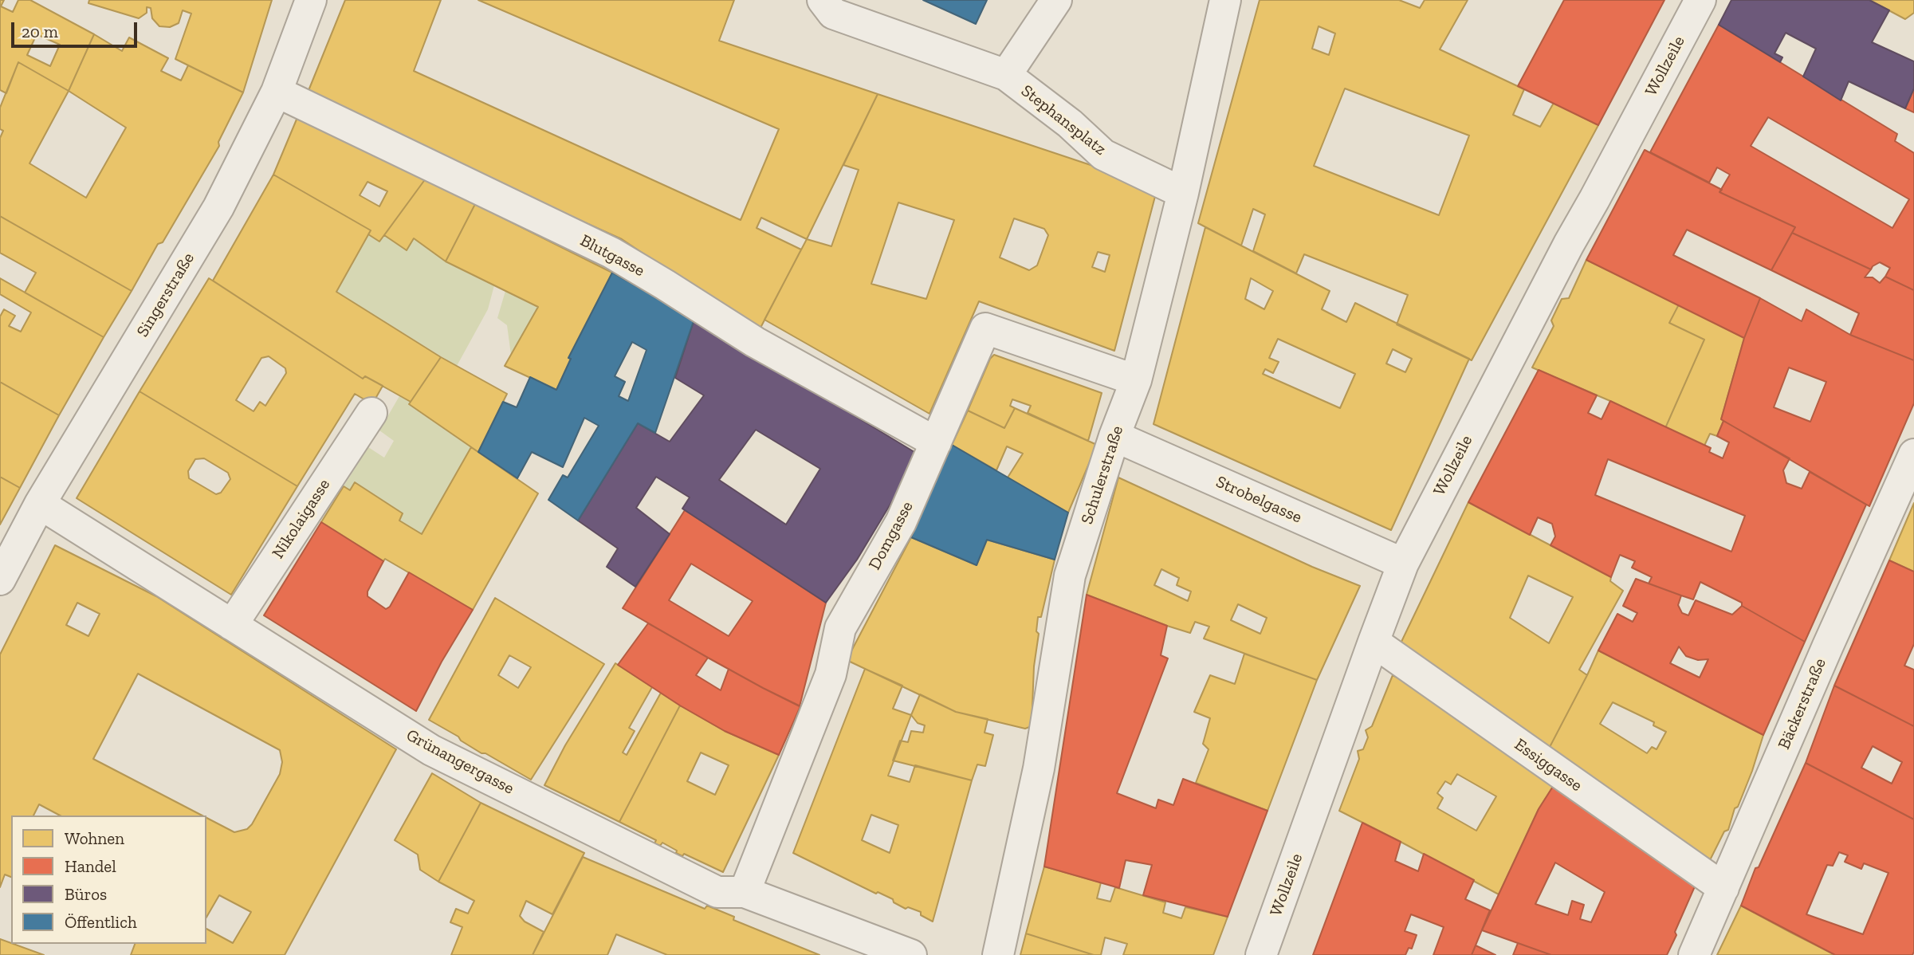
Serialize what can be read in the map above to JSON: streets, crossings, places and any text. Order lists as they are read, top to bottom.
{
  "streets": {
    "street": [
      "Wollzeile",
      "Stephansplatz",
      "Blutgasse",
      "Singerstraße",
      "Schulerstraße",
      "Strobelgasse",
      "Nikolaigasse",
      "Domgasse",
      "Bäckerstraße",
      "Grünangergasse",
      "Essiggasse"
    ]
  },
  "crossings": [
    ["Wollzeile", "Strobelgasse"],
    ["Wollzeile", "Essiggasse"],
    ["Stephansplatz", "Schulerstraße"],
    ["Blutgasse", "Singerstraße"],
    ["Blutgasse", "Domgasse"],
    ["Singerstraße", "Grünangergasse"],
    ["Schulerstraße", "Strobelgasse"],
    ["Schulerstraße", "Domgasse"],
    ["Nikolaigasse", "Grünangergasse"],
    ["Domgasse", "Grünangergasse"],
    ["Bäckerstraße", "Essiggasse"]
  ],
  "legend": [
    "Wohnen",
    "Handel",
    "Büros",
    "Öffentlich"
  ],
  "scale_bar": "20 m"
}
